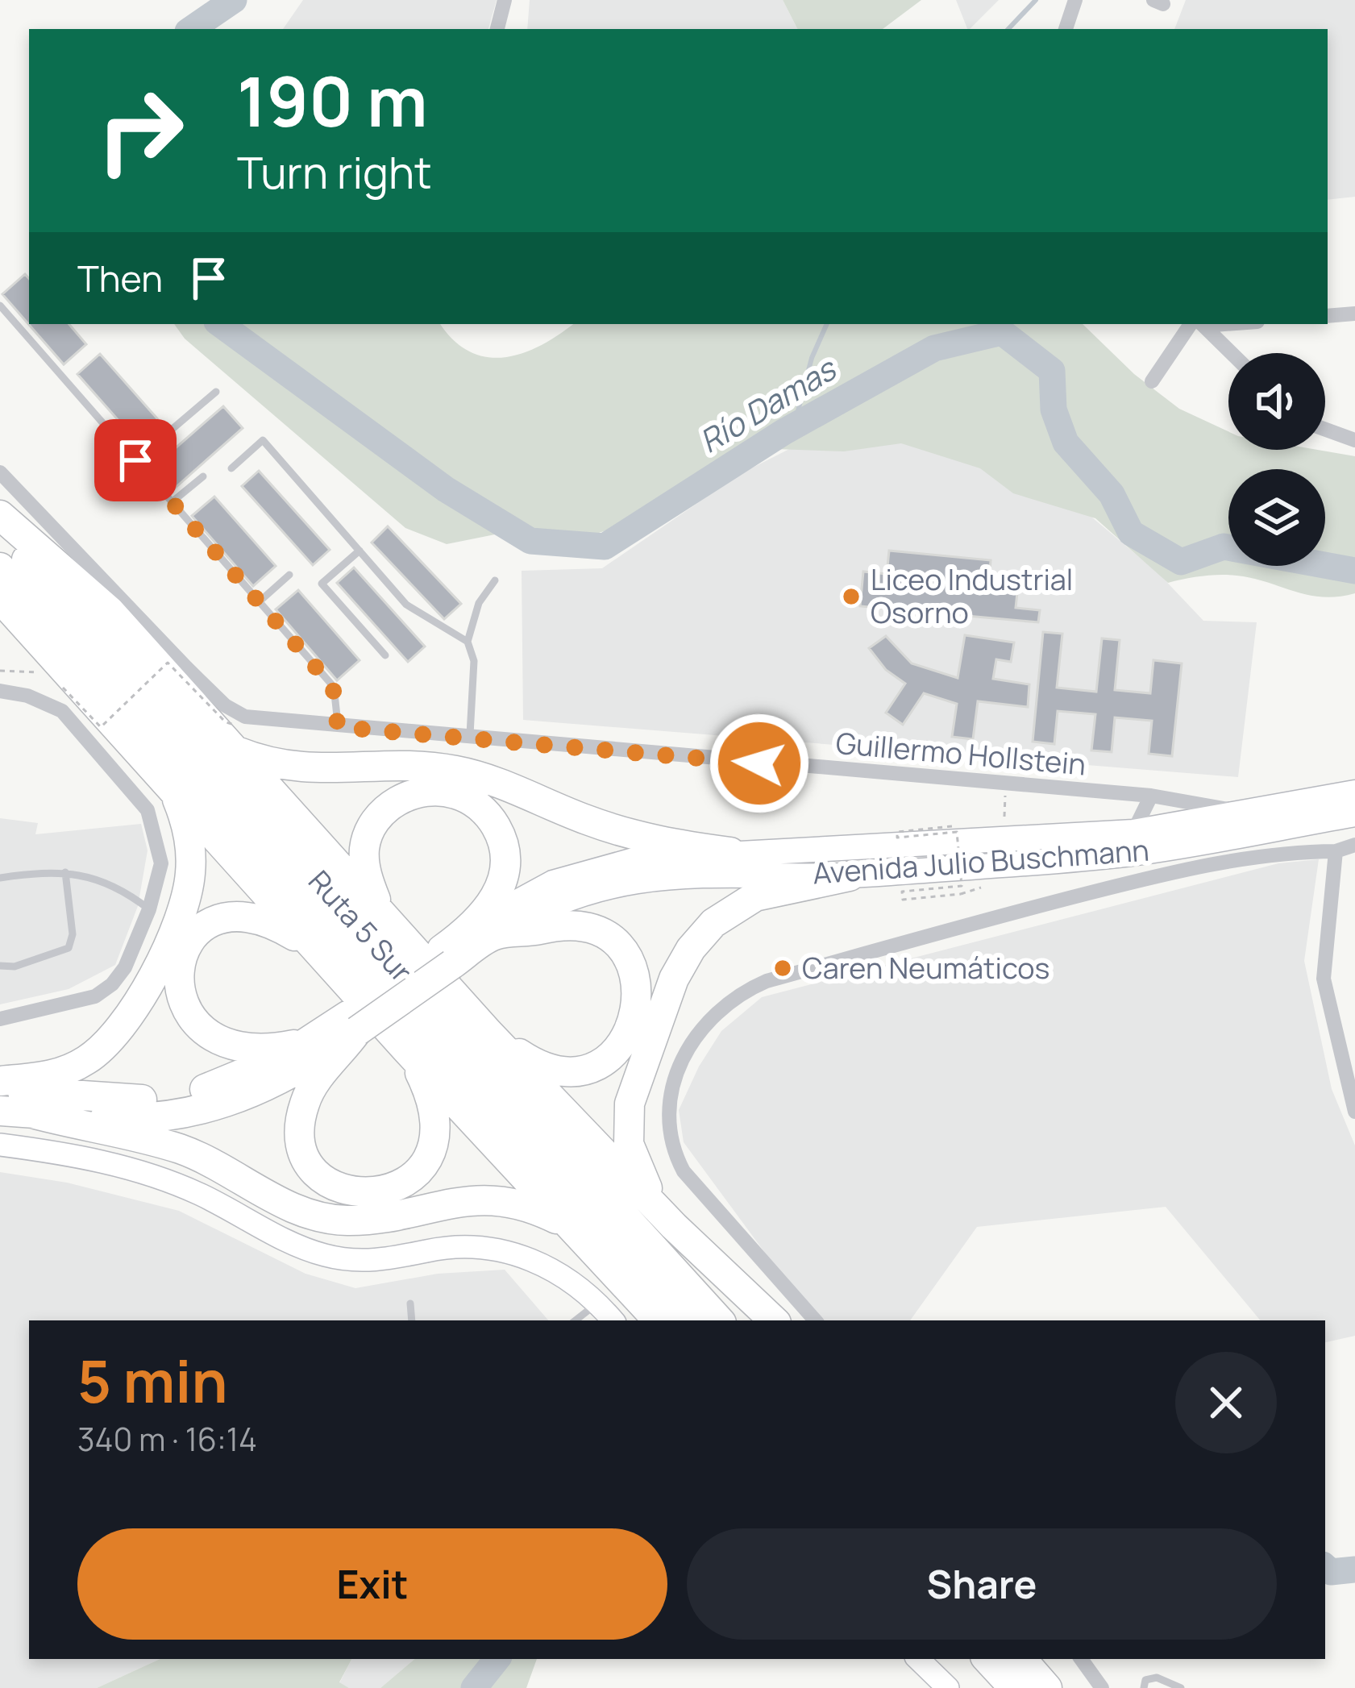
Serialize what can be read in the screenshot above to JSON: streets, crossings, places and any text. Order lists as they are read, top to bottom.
{
  "streets": {
    "highway": ["Avenida Julio Buschmann", "Ruta 5 Sur"],
    "street": ["Guillermo Hollstein"]
  },
  "crossings": [
    ["Guillermo Hollstein", "Avenida Julio Buschmann"]
  ],
  "water": ["Río Damas"],
  "places": ["Liceo Industrial Osorno", "Caren Neumáticos"],
  "page": {
    "turn": ["190 m", "Turn right"],
    "then": "Then",
    "heading": ["5 min", "340 m · 16:14"],
    "buttons": ["Exit", "Share"]
  }
}
